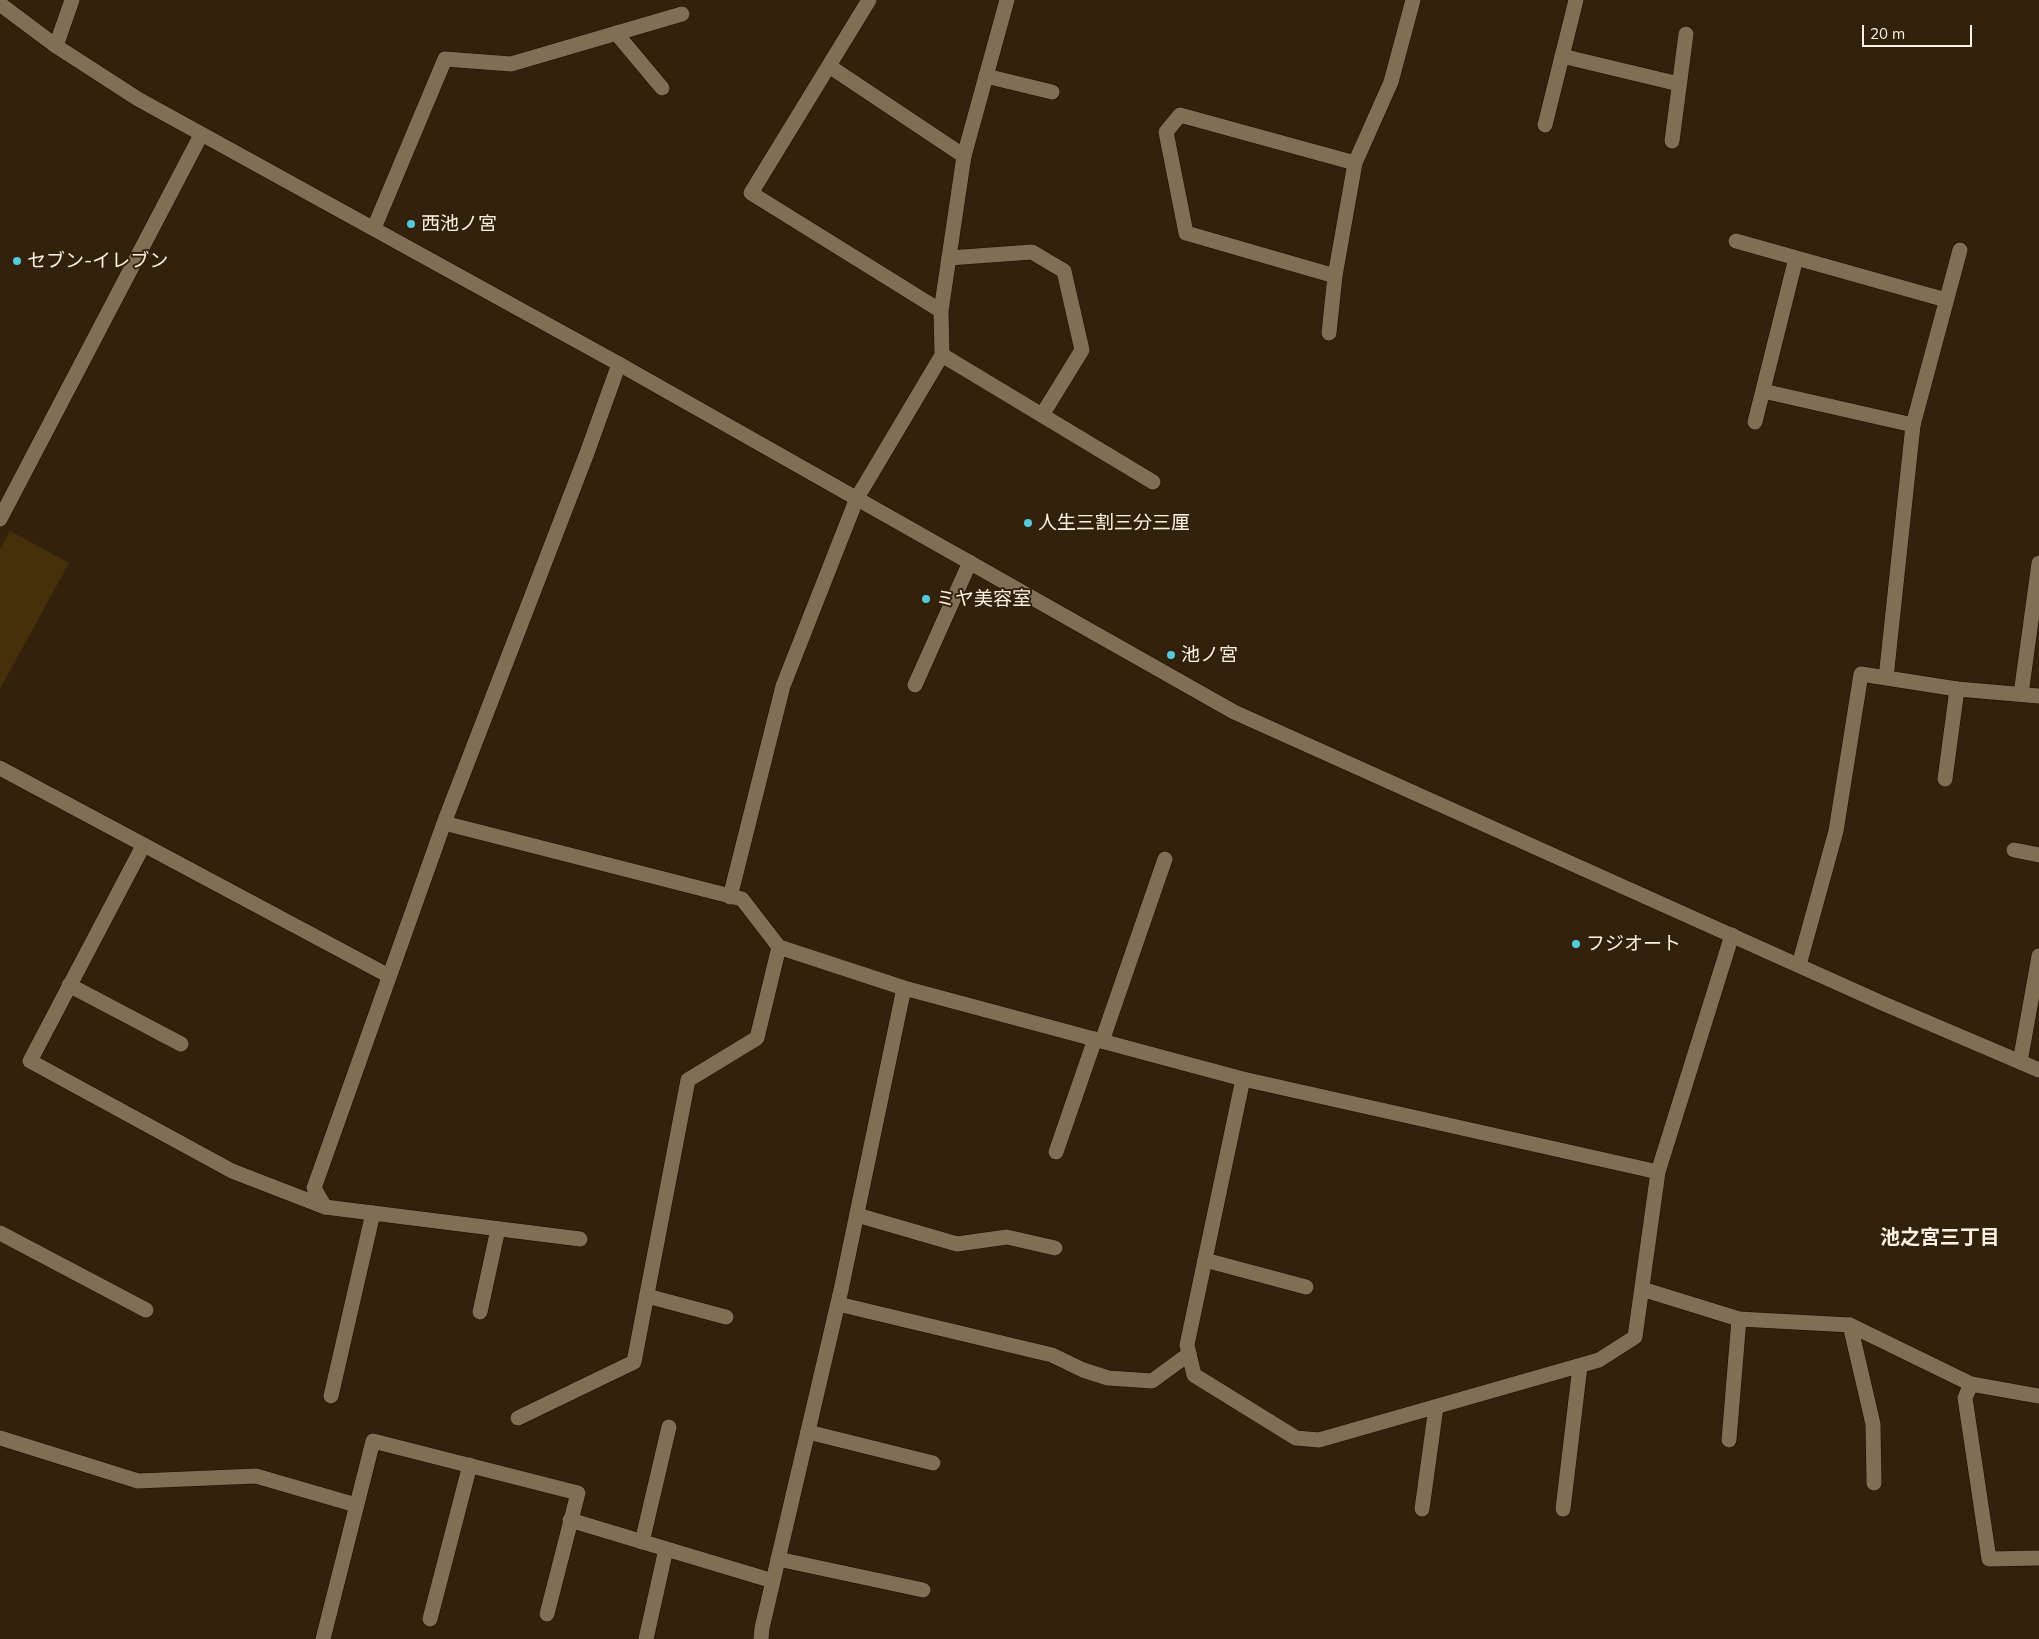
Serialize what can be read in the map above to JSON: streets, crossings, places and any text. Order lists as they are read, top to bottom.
{
  "districts": ["池之宮三丁目"],
  "places": [
    "西池ノ宮",
    "セブン-イレブン",
    "人生三割三分三厘",
    "ミヤ美容室",
    "池ノ宮",
    "フジオート"
  ],
  "scale_bar": "20 m"
}
